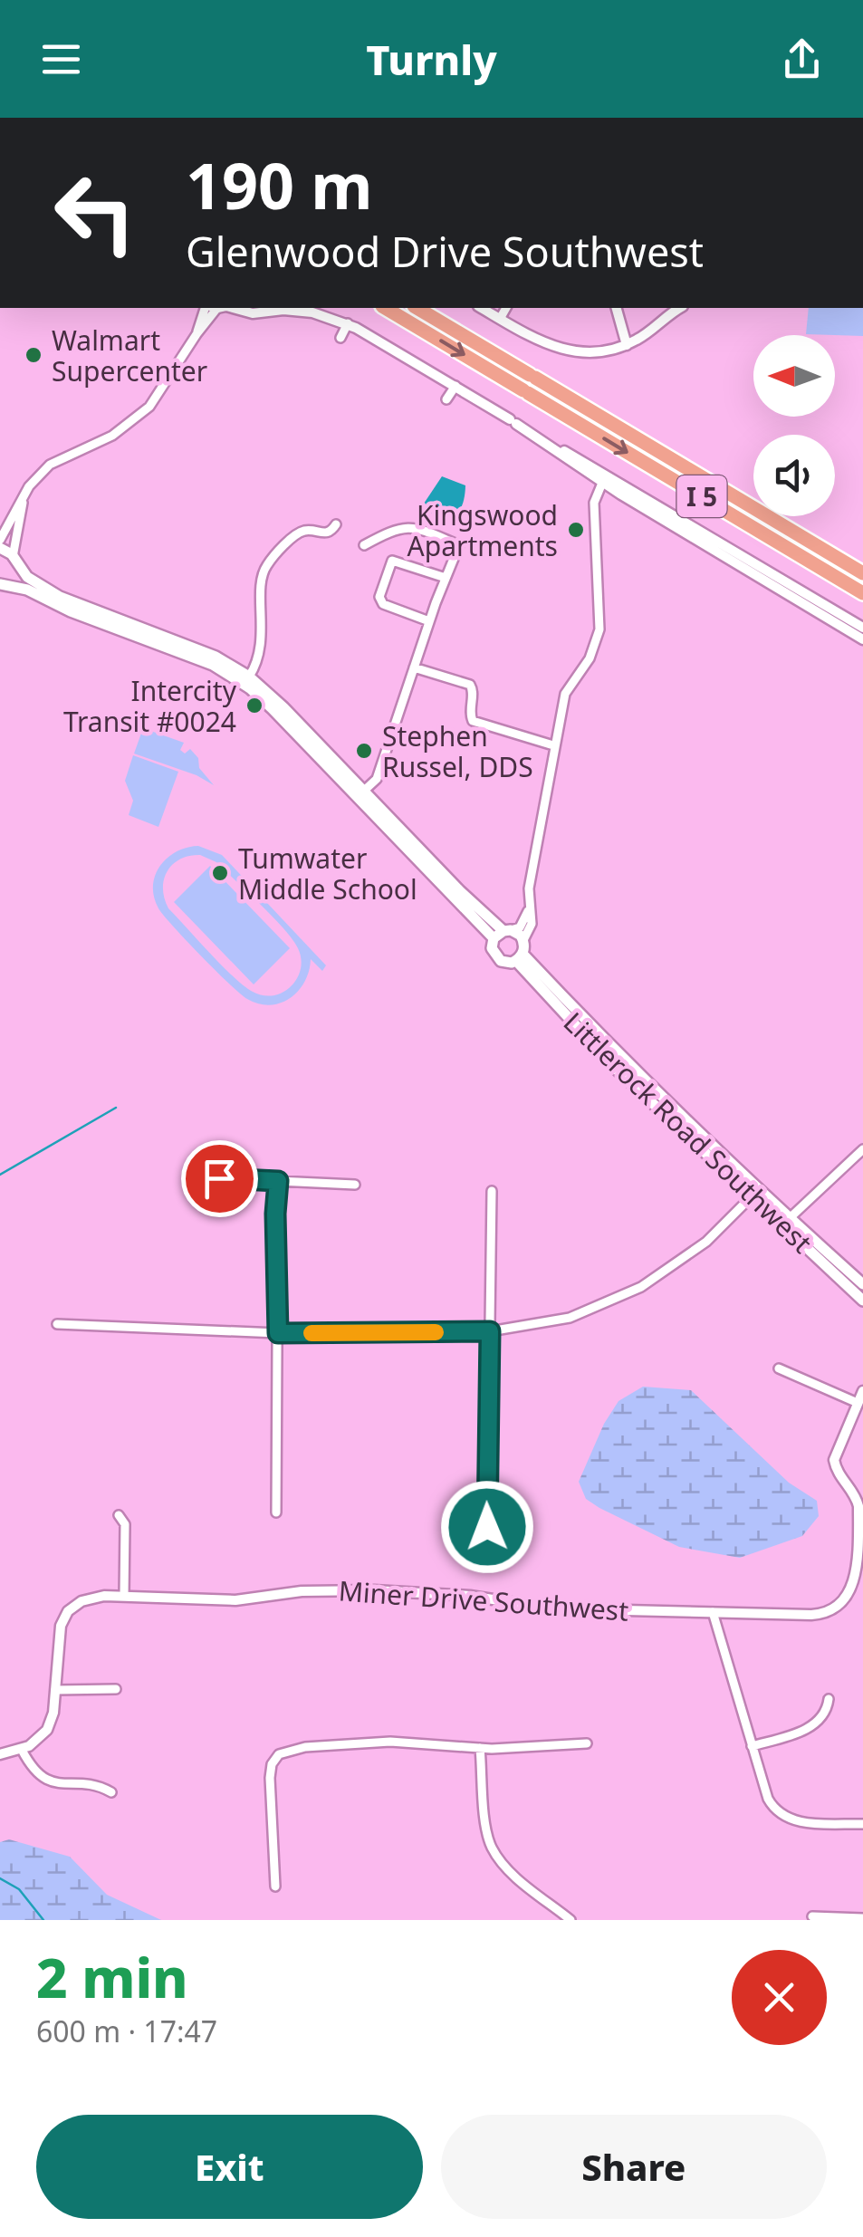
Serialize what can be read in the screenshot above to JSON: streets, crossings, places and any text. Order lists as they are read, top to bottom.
{
  "streets": {
    "highway": ["I 5"],
    "main road": ["Littlerock Road Southwest"],
    "street": ["Miner Drive Southwest"]
  },
  "places": [
    "Walmart Supercenter",
    "Kingswood Apartments",
    "Intercity Transit #0024",
    "Stephen Russel, DDS",
    "Tumwater Middle School"
  ],
  "north": "left",
  "page": {
    "header": "Turnly",
    "turn": ["190 m", "Glenwood Drive Southwest"],
    "heading": ["2 min", "600 m · 17:47"],
    "buttons": ["Exit", "Share"]
  }
}
